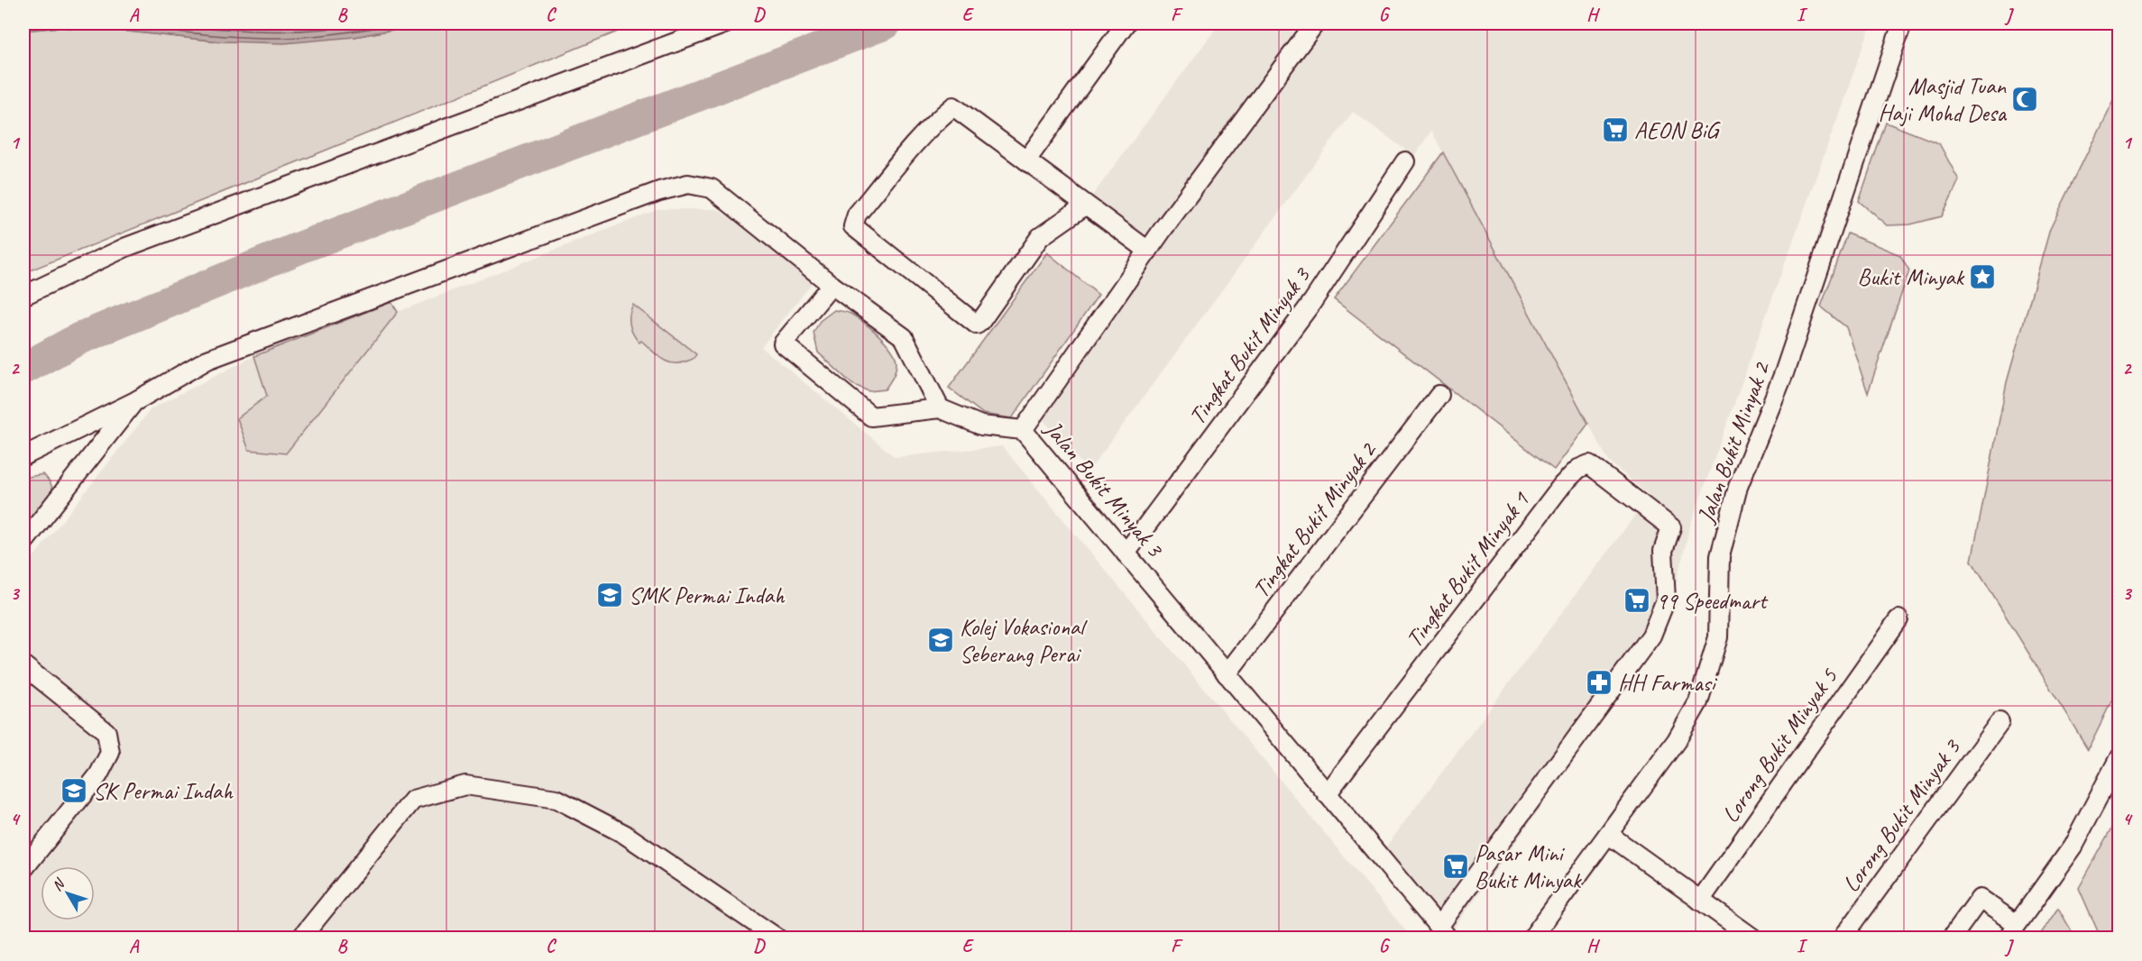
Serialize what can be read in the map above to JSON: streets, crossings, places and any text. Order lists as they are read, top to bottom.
{
  "streets": {
    "street": [
      "Tingkat Bukit Minyak 3",
      "Jalan Bukit Minyak 2",
      "Jalan Bukit Minyak 3",
      "Tingkat Bukit Minyak 2",
      "Tingkat Bukit Minyak 1",
      "Lorong Bukit Minyak 5",
      "Lorong Bukit Minyak 3"
    ]
  },
  "crossings": [
    ["Tingkat Bukit Minyak 3", "Jalan Bukit Minyak 3"],
    ["Jalan Bukit Minyak 2", "Jalan Bukit Minyak 3"],
    ["Jalan Bukit Minyak 2", "Tingkat Bukit Minyak 1"],
    ["Jalan Bukit Minyak 3", "Tingkat Bukit Minyak 2"],
    ["Jalan Bukit Minyak 3", "Tingkat Bukit Minyak 1"]
  ],
  "places": {
    "mosque": ["Masjid Tuan Haji Mohd Desa"],
    "supermarket": ["AEON BiG", "99 Speedmart", "Pasar Mini Bukit Minyak"],
    "place": ["Bukit Minyak"],
    "school or university": ["SMK Permai Indah", "Kolej Vokasional Seberang Perai", "SK Permai Indah"],
    "pharmacy": ["HH Farmasi"]
  },
  "north": "top left",
  "grid": {
    "columns": [
      "A",
      "B",
      "C",
      "D",
      "E",
      "F",
      "G",
      "H",
      "I",
      "J"
    ],
    "rows": [
      "1",
      "2",
      "3",
      "4"
    ]
  }
}
